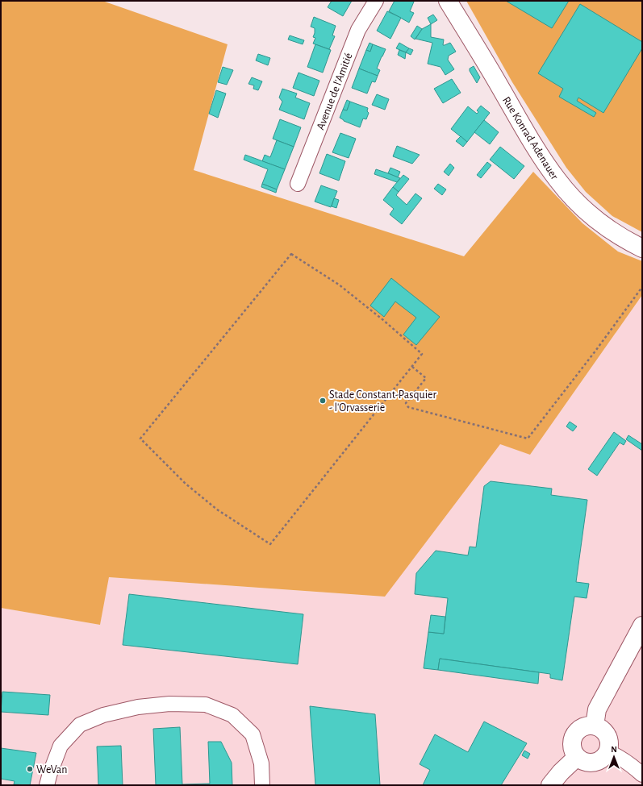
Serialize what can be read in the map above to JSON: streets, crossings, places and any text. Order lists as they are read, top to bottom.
{
  "streets": {
    "street": ["Avenue de l'Amitié", "Rue Konrad Adenauer"]
  },
  "places": ["Stade Constant-Pasquier - l'Orvasserie", "WeVan"],
  "north": "top"
}
